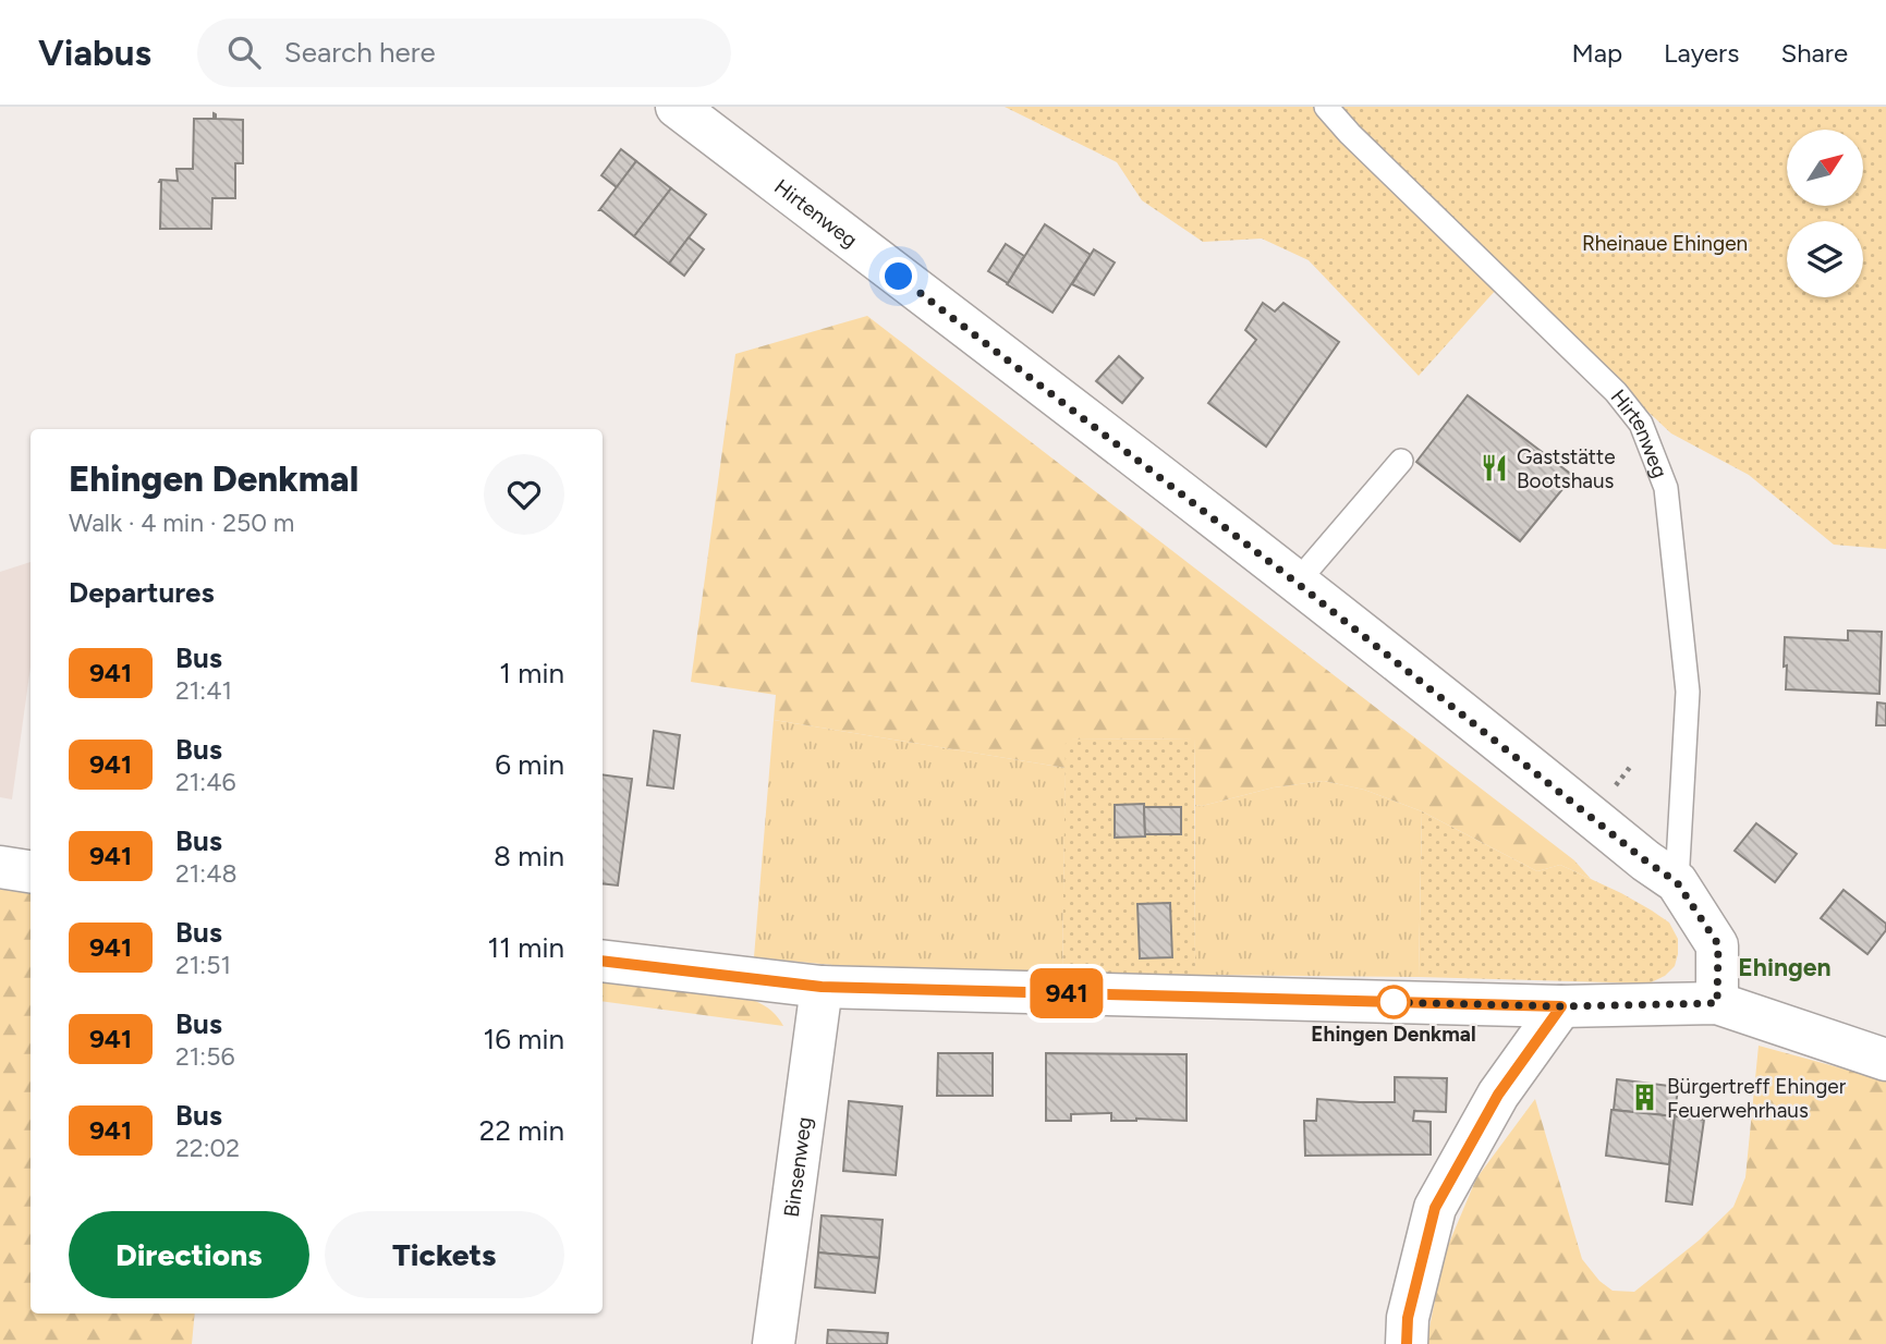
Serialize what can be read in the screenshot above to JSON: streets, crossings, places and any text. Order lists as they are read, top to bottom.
{
  "streets": {
    "street": ["Hirtenweg", "Binsenweg"]
  },
  "districts": ["Ehingen"],
  "parks": ["Rheinaue Ehingen"],
  "places": {
    "restaurant": ["Gaststätte Bootshaus"],
    "other": ["Ehingen Denkmal"],
    "building": ["Bürgertreff Ehinger Feuerwehrhaus"]
  },
  "lines": ["bus line 941"],
  "north": "top right",
  "page": {
    "header": "Viabus",
    "search": "Search here",
    "nav": ["Map", "Layers", "Share"],
    "on_map": "941",
    "heading": [
      ["Ehingen Denkmal", "Walk · 4 min · 250 m"],
      "Departures"
    ],
    "list": [
      {
        "mark": "941",
        "name": "Bus",
        "note": "21:41",
        "value": "1 min"
      },
      {
        "mark": "941",
        "name": "Bus",
        "note": "21:46",
        "value": "6 min"
      },
      {
        "mark": "941",
        "name": "Bus",
        "note": "21:48",
        "value": "8 min"
      },
      {
        "mark": "941",
        "name": "Bus",
        "note": "21:51",
        "value": "11 min"
      },
      {
        "mark": "941",
        "name": "Bus",
        "note": "21:56",
        "value": "16 min"
      },
      {
        "mark": "941",
        "name": "Bus",
        "note": "22:02",
        "value": "22 min"
      }
    ],
    "buttons": ["Directions", "Tickets"]
  }
}
